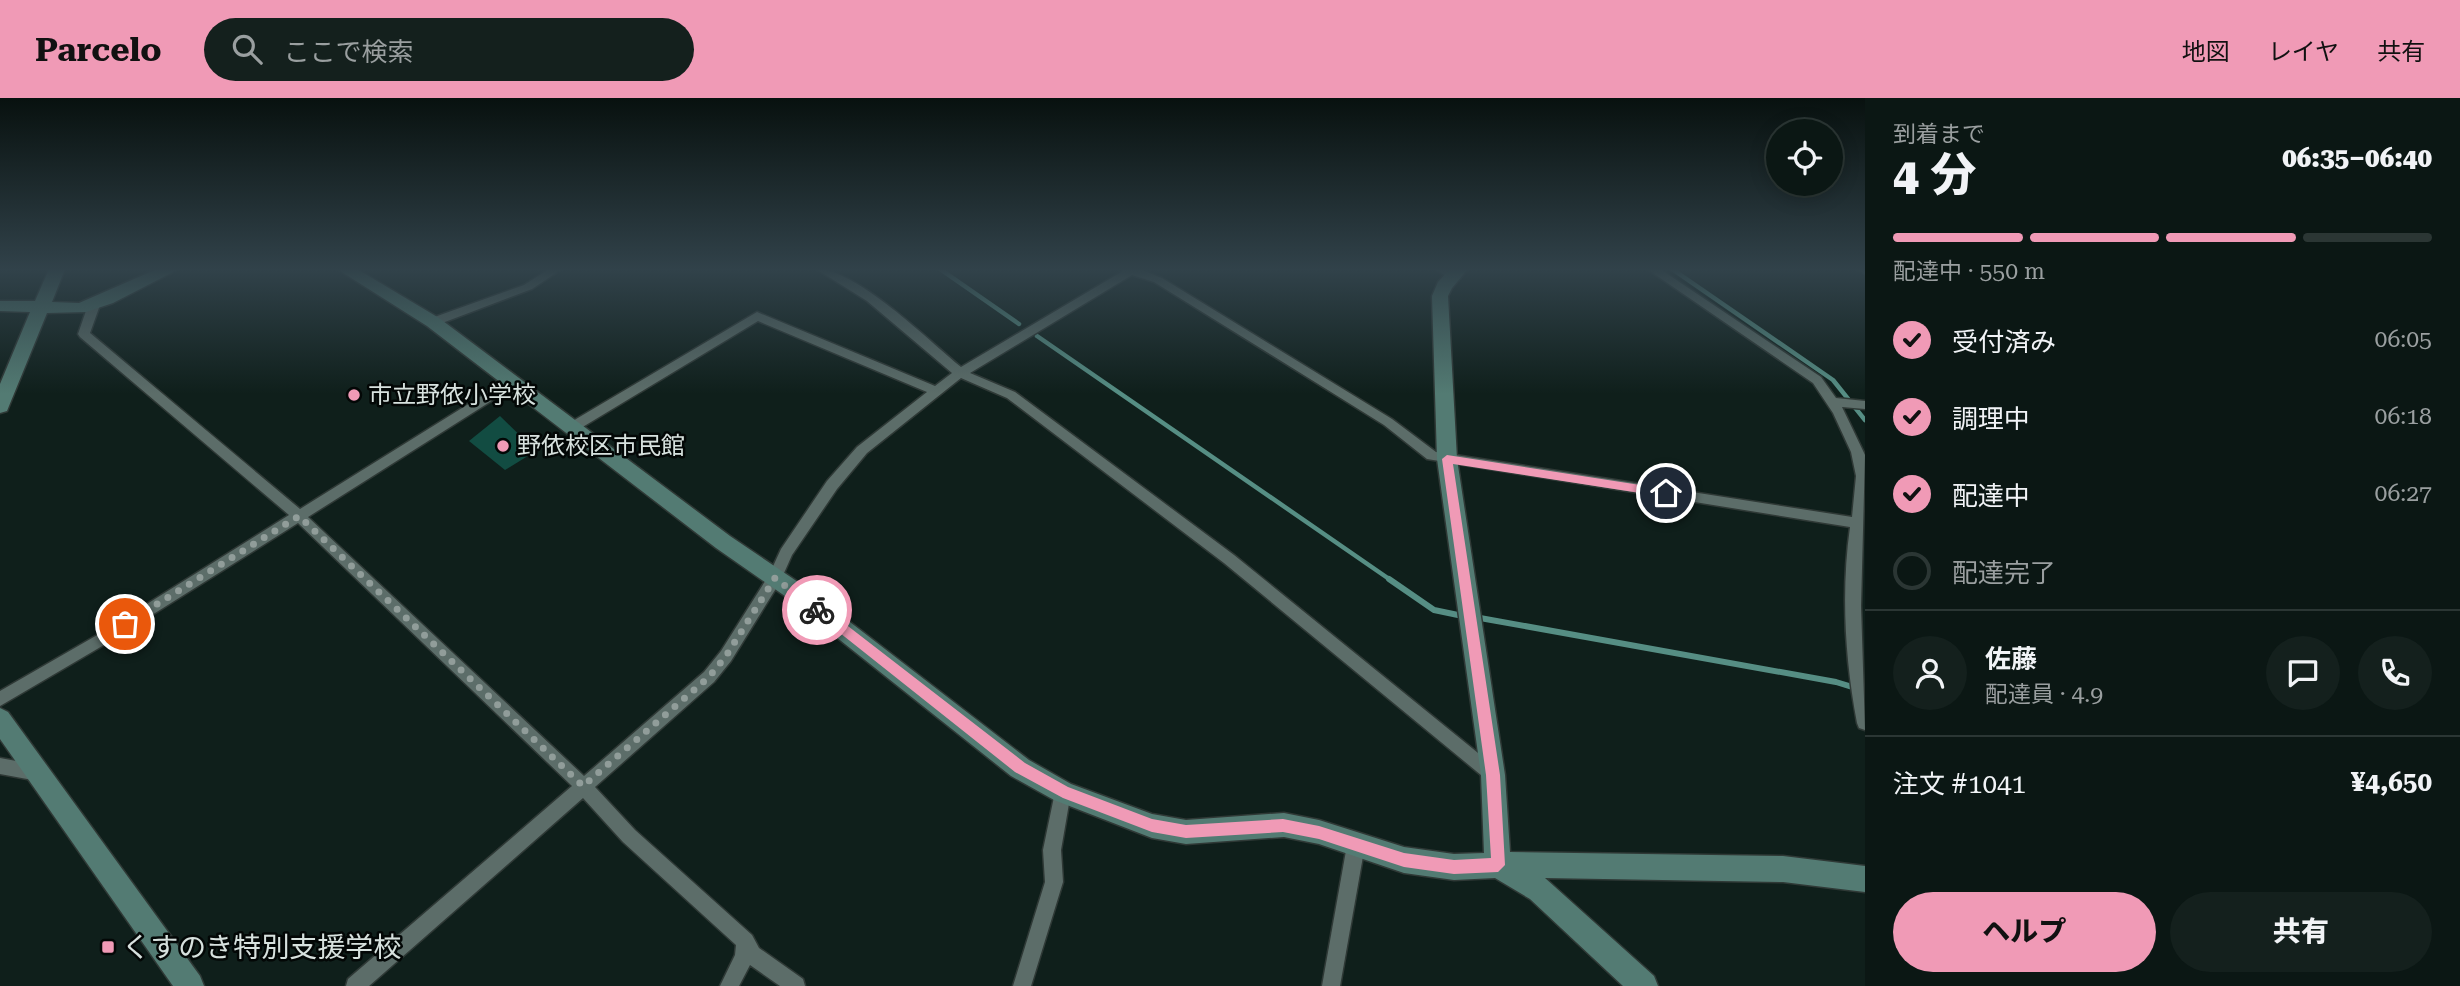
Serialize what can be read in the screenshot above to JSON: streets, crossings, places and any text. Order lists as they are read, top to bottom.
{
  "places": {
    "other": ["市立野依小学校", "野依校区市民館"],
    "transit": ["くすのき特別支援学校"]
  },
  "page": {
    "header": "Parcelo",
    "search": "ここで検索",
    "nav": ["地図", "レイヤ", "共有"],
    "heading": ["4 分", "到着まで", "06:35–06:40"],
    "panel": [
      "佐藤",
      "配達員 · 4.9",
      "注文 #1041",
      "¥4,650"
    ],
    "bar": "配達中 · 550 m",
    "list": [
      ["受付済み", "06:05"],
      ["調理中", "06:18"],
      ["配達中", "06:27"],
      "配達完了"
    ],
    "buttons": ["ヘルプ", "共有"]
  }
}
